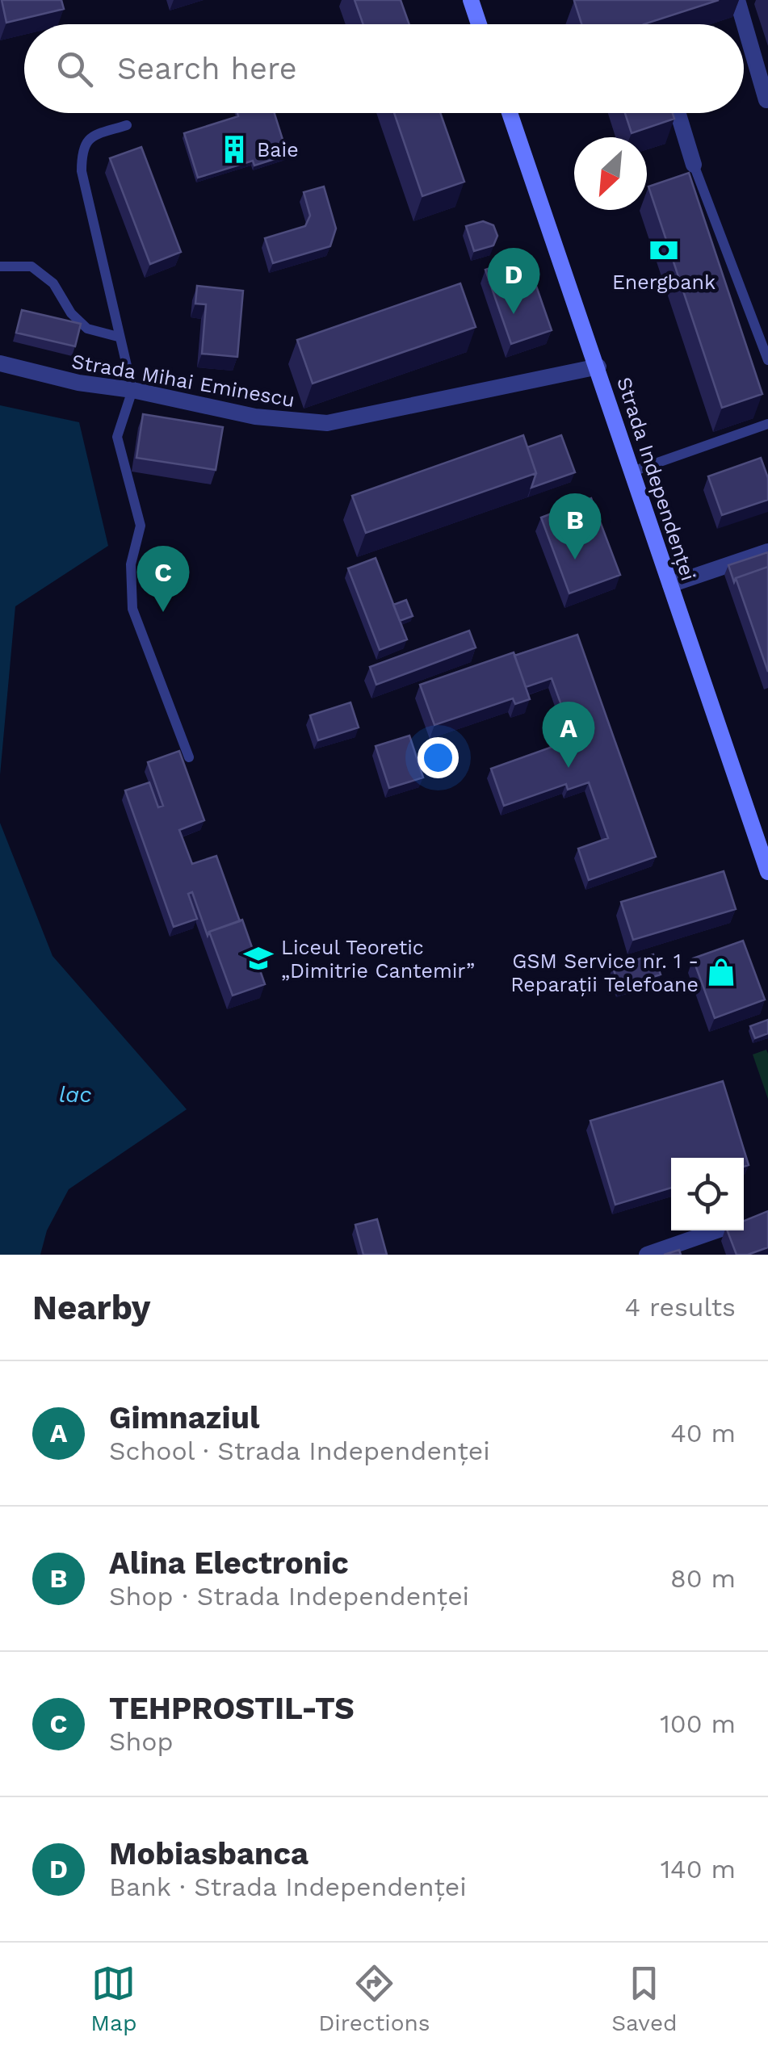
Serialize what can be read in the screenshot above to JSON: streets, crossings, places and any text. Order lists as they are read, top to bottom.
{
  "streets": {
    "main road": ["Strada Independenței"],
    "street": ["Strada Mihai Eminescu"]
  },
  "crossings": [
    ["Strada Mihai Eminescu", "Strada Independenței"]
  ],
  "water": ["lac"],
  "places": {
    "building": ["Baie"],
    "bank": ["Energbank"],
    "school or university": ["Liceul Teoretic „Dimitrie Cantemir”"],
    "shop": ["GSM Service nr. 1 - Reparații Telefoane"]
  },
  "north": "bottom left",
  "page": {
    "search": "Search here",
    "pins": [
      "D",
      "B",
      "C",
      "A"
    ],
    "heading": ["Nearby", "4 results"],
    "list": [
      {
        "mark": "A",
        "name": "Gimnaziul",
        "note": "School · Strada Independenței",
        "value": "40 m"
      },
      {
        "mark": "B",
        "name": "Alina Electronic",
        "note": "Shop · Strada Independenței",
        "value": "80 m"
      },
      {
        "mark": "C",
        "name": "TEHPROSTIL-TS",
        "note": "Shop",
        "value": "100 m"
      },
      {
        "mark": "D",
        "name": "Mobiasbanca",
        "note": "Bank · Strada Independenței",
        "value": "140 m"
      }
    ],
    "nav": ["Map", "Directions", "Saved"]
  }
}
